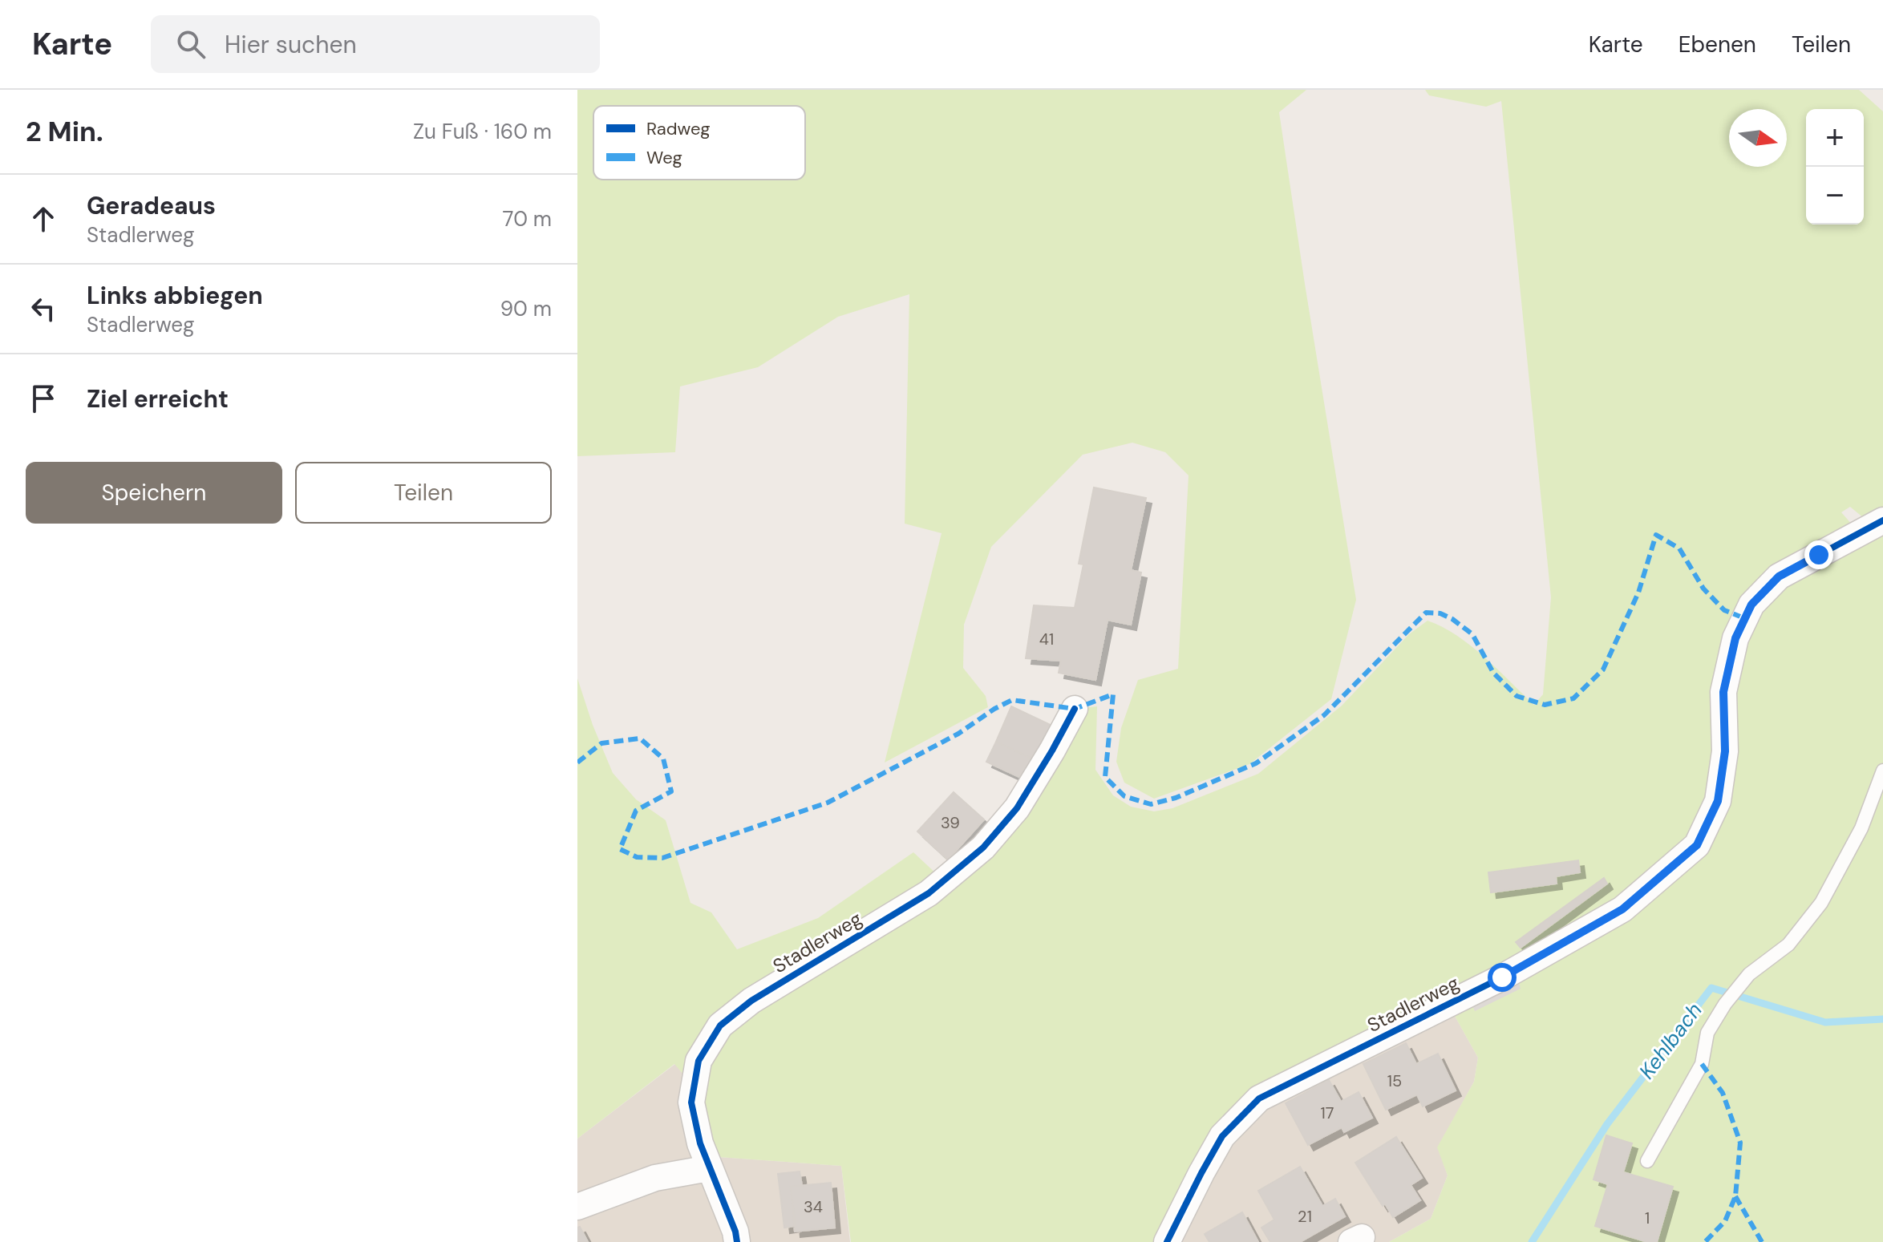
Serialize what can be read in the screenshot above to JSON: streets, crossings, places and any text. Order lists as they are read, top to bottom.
{
  "streets": {
    "street": ["Stadlerweg"]
  },
  "water": ["Kehlbach"],
  "house_numbers": [
    "41",
    "39",
    "15",
    "17",
    "34",
    "21",
    "1"
  ],
  "legend": ["Radweg", "Weg"],
  "north": "right",
  "page": {
    "header": "Karte",
    "search": "Hier suchen",
    "nav": ["Karte", "Ebenen", "Teilen"],
    "heading": ["2 Min.", "Zu Fuß · 160 m"],
    "map_buttons": ["+", "−"],
    "list": [
      ["Geradeaus", "Stadlerweg", "70 m"],
      ["Links abbiegen", "Stadlerweg", "90 m"],
      "Ziel erreicht"
    ],
    "buttons": ["Speichern", "Teilen"]
  }
}
